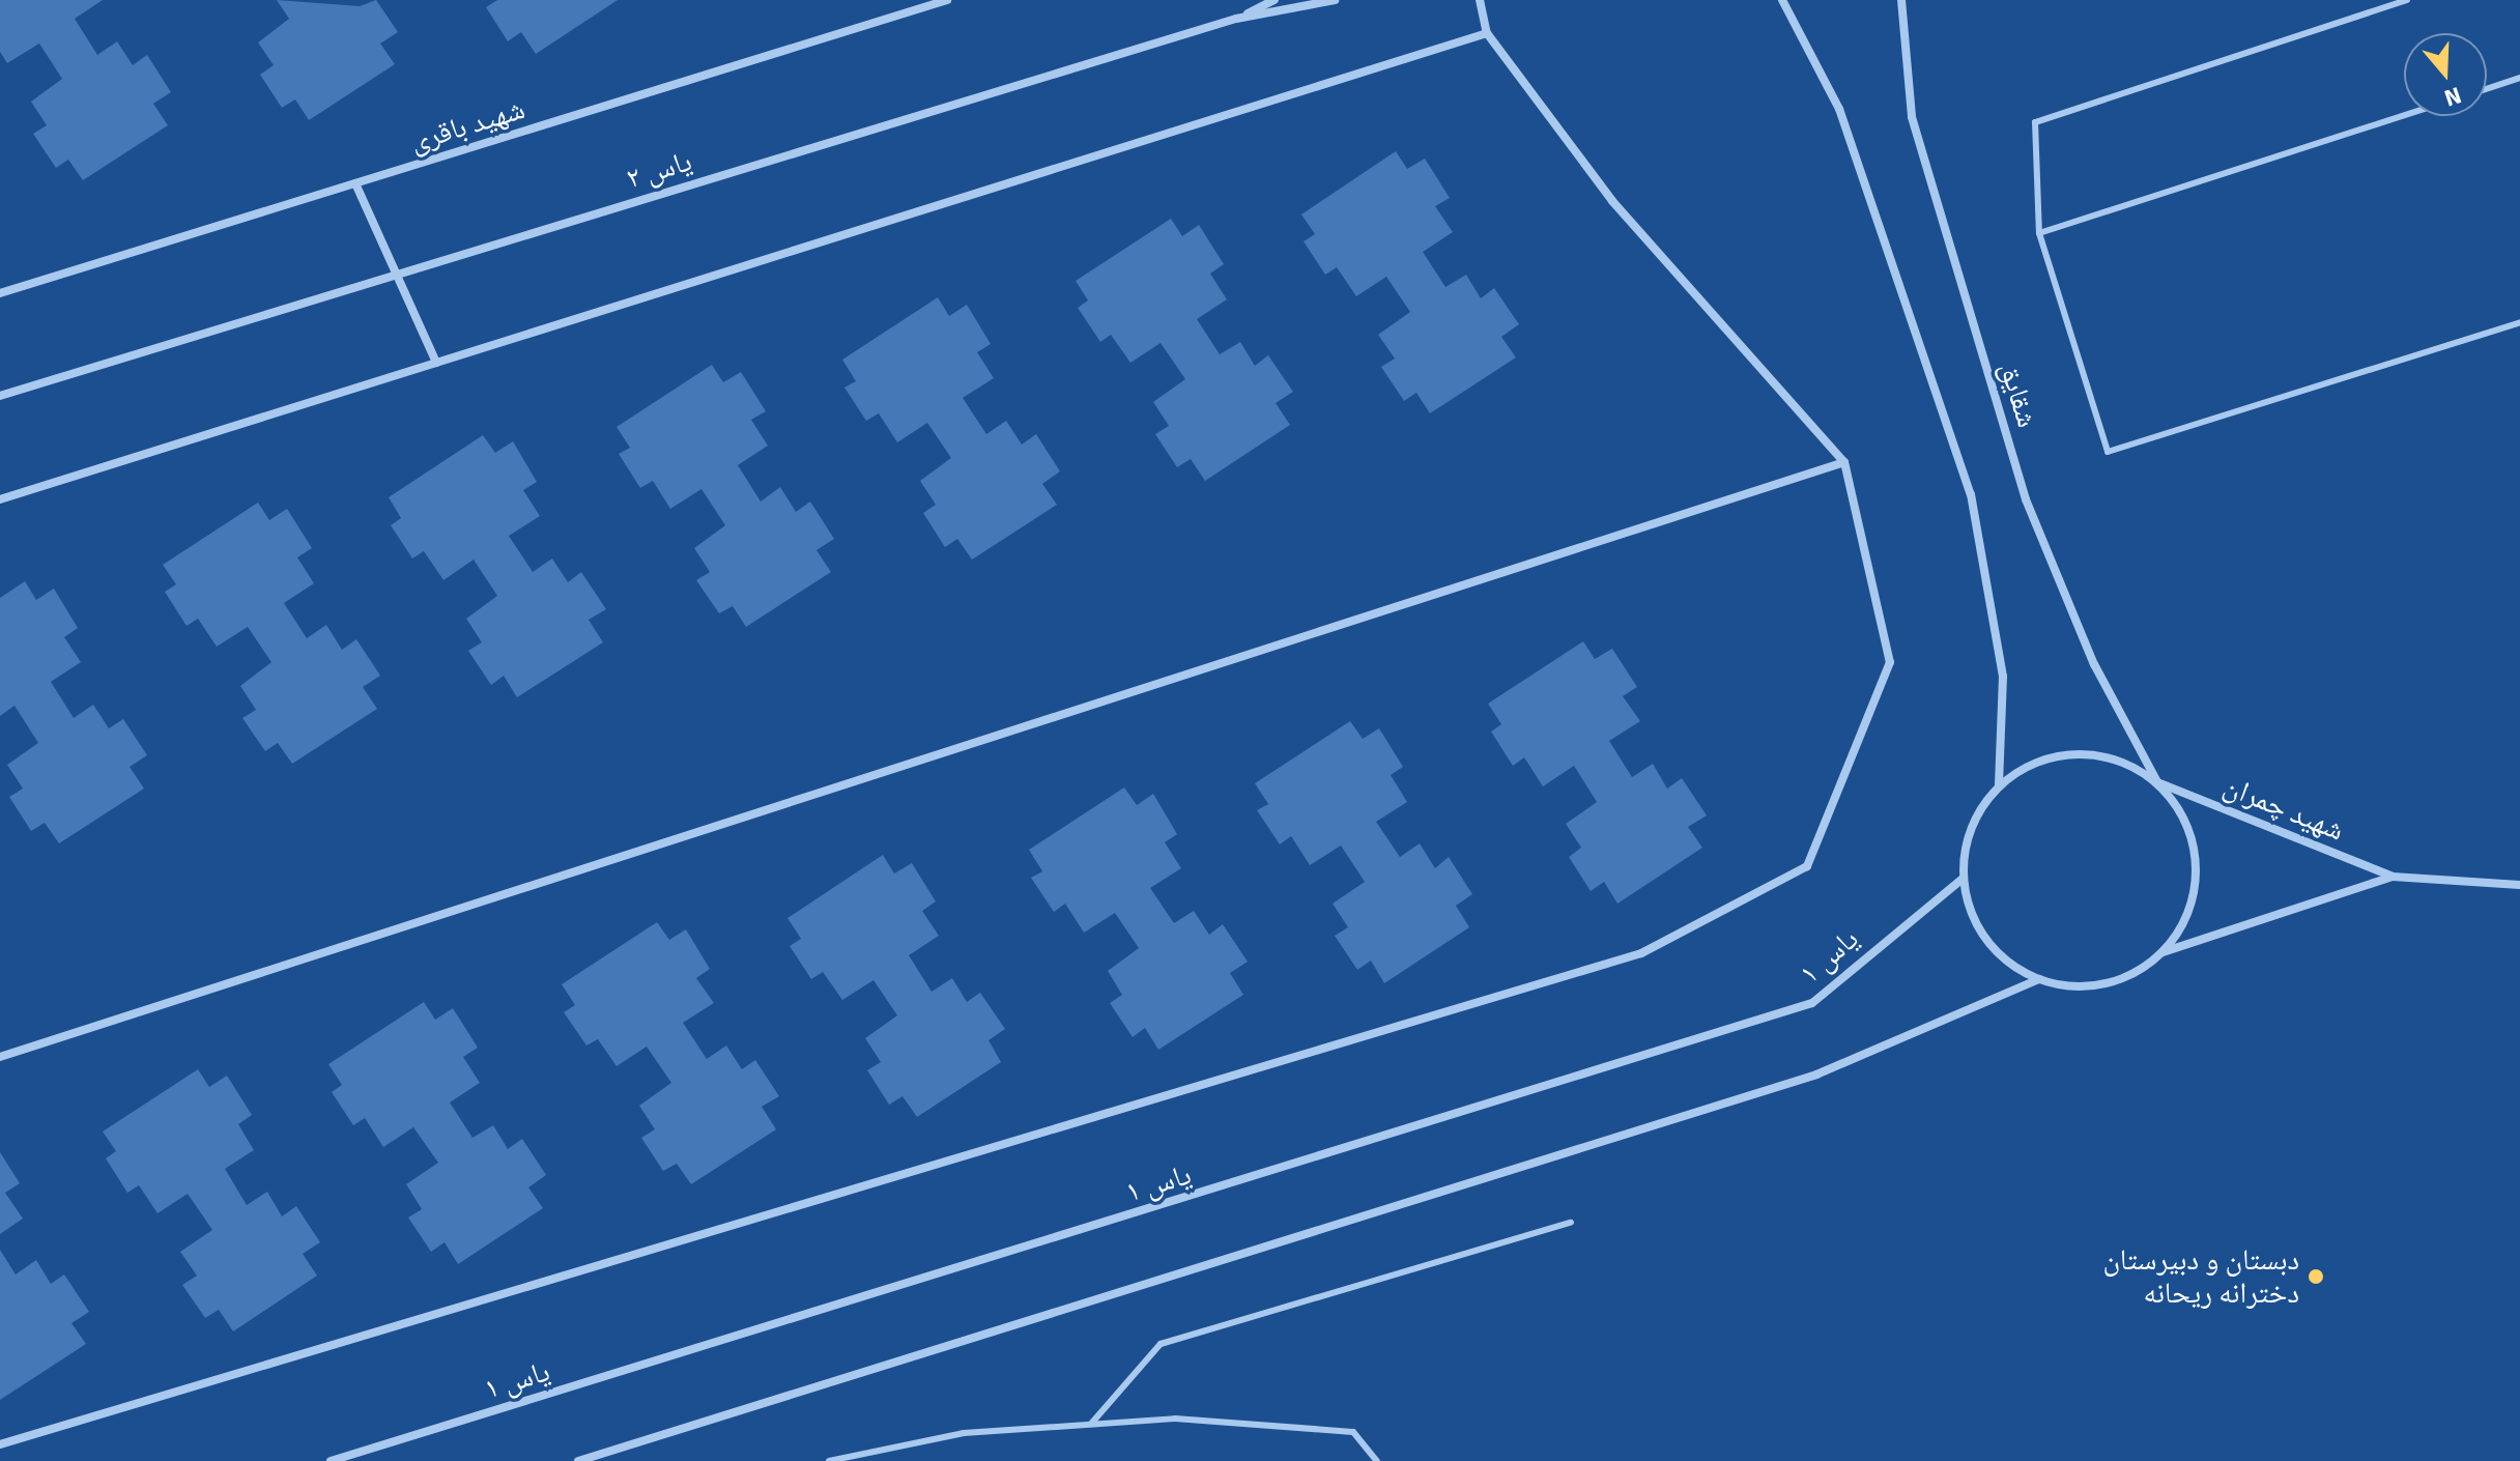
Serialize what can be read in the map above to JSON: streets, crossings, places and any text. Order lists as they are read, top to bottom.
{
  "streets": {
    "street": [
      "شهید باقری",
      "یاس ۲",
      "شقایق",
      "شهید چمران",
      "یاس ۱"
    ]
  },
  "crossings": [
    ["شقایق", "شهید چمران"],
    ["شقایق", "یاس ۱"],
    ["شهید چمران", "یاس ۱"]
  ],
  "places": ["دبستان و دبیرستان دخترانه ریحانه"],
  "north": "bottom"
}
